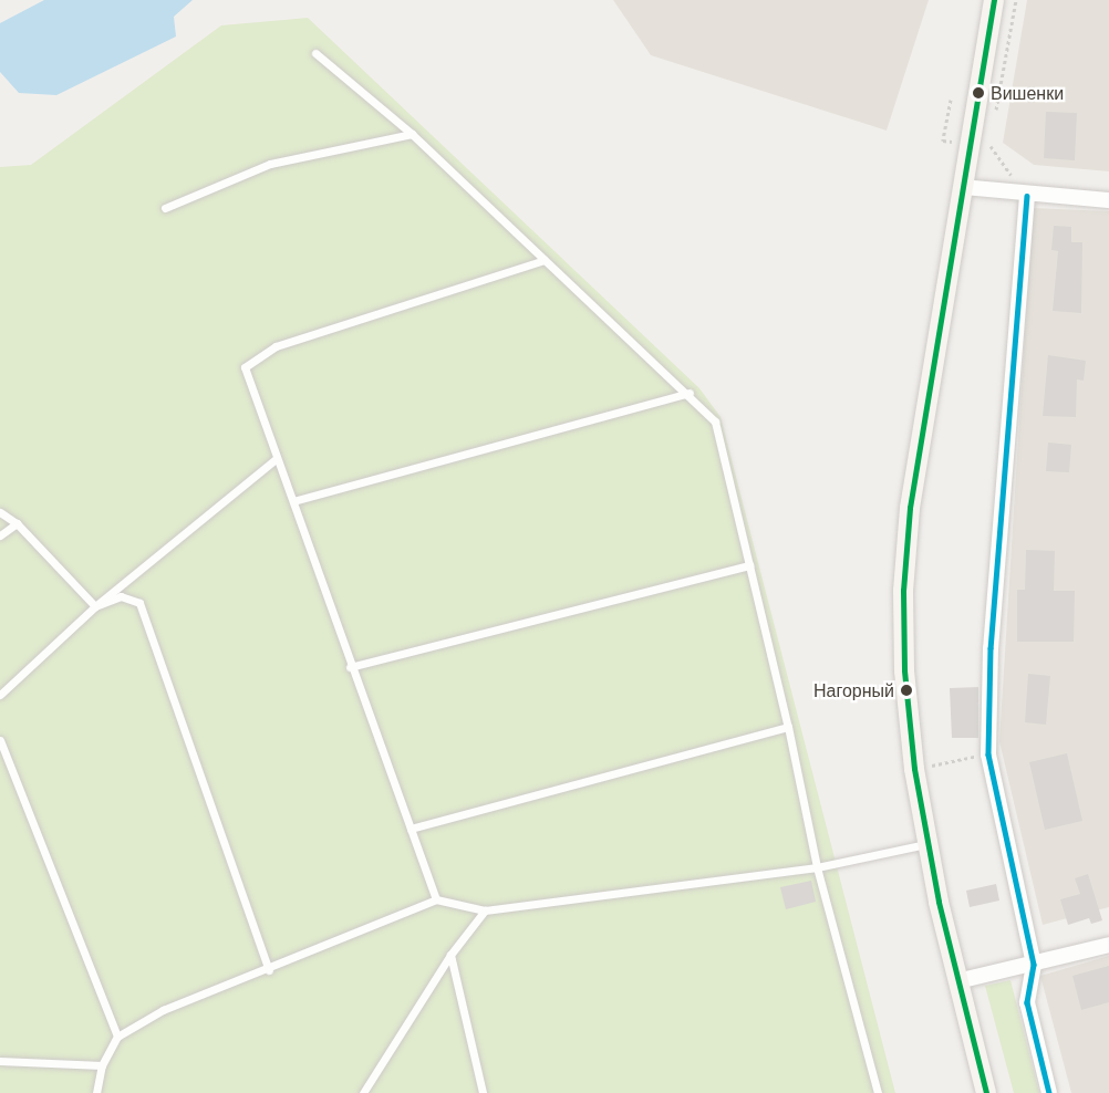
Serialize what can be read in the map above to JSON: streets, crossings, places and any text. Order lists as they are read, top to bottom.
{
  "places": ["Вишенки", "Нагорный"]
}
